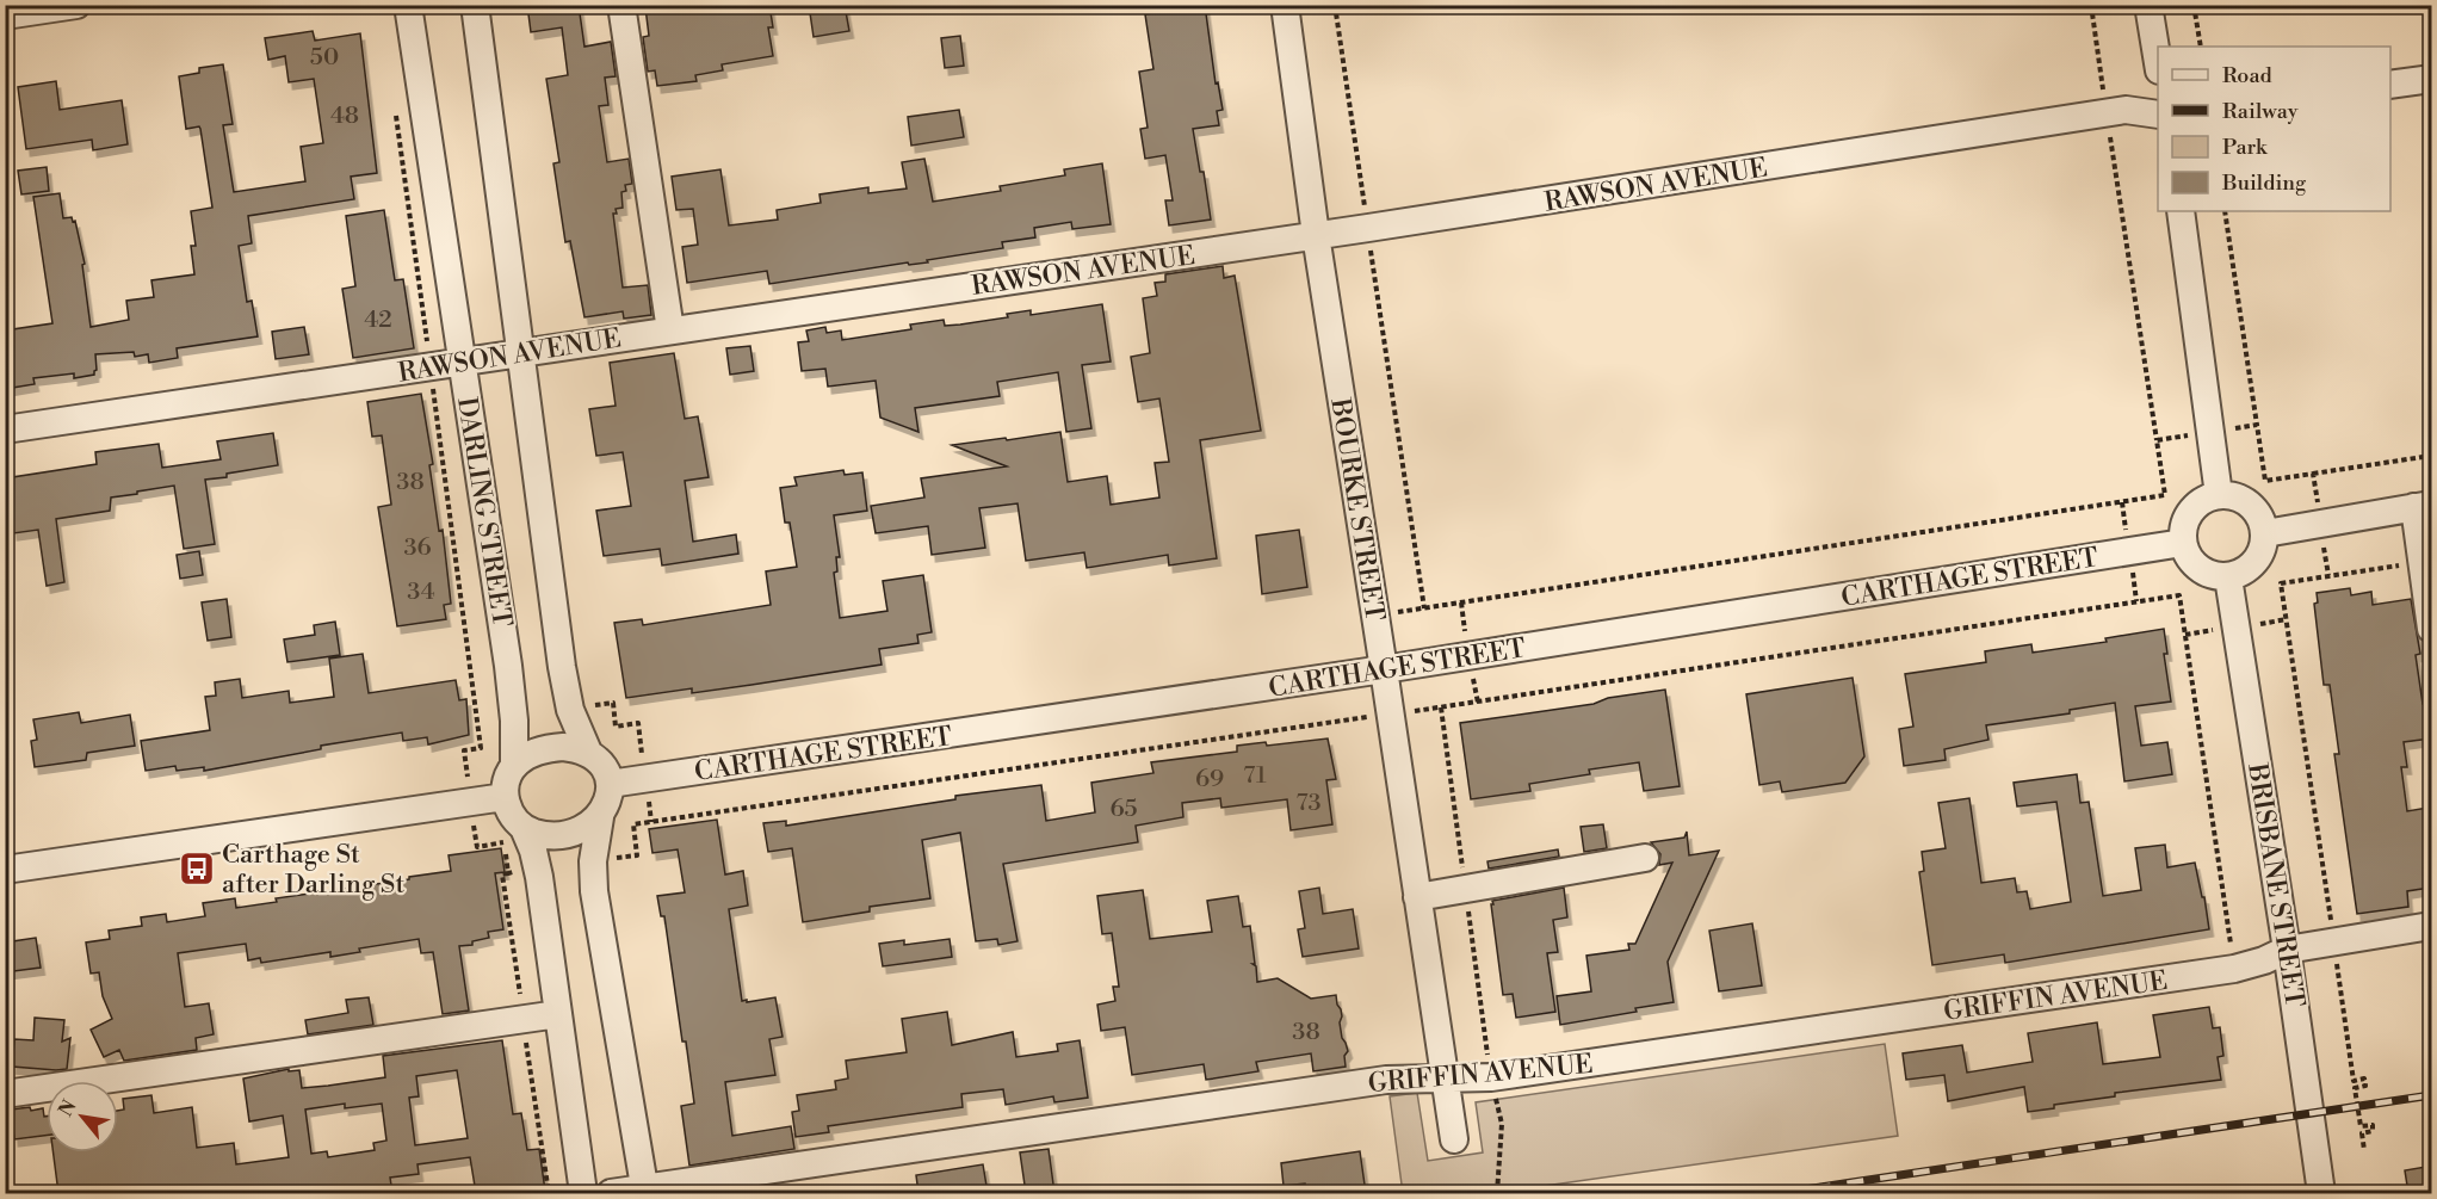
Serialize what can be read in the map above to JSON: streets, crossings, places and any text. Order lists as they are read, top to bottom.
{
  "streets": {
    "street": [
      "RAWSON AVENUE",
      "BOURKE STREET",
      "DARLING STREET",
      "CARTHAGE STREET",
      "BRISBANE STREET",
      "GRIFFIN AVENUE"
    ]
  },
  "crossings": [
    ["RAWSON AVENUE", "BOURKE STREET"],
    ["RAWSON AVENUE", "DARLING STREET"],
    ["BOURKE STREET", "CARTHAGE STREET"],
    ["BOURKE STREET", "GRIFFIN AVENUE"],
    ["DARLING STREET", "CARTHAGE STREET"],
    ["CARTHAGE STREET", "BRISBANE STREET"],
    ["BRISBANE STREET", "GRIFFIN AVENUE"]
  ],
  "places": {
    "bus stop": ["Carthage St after Darling St"]
  },
  "house_numbers": [
    "50",
    "48",
    "42",
    "38",
    "36",
    "34",
    "71",
    "69",
    "73",
    "65",
    "38"
  ],
  "legend": [
    "Road",
    "Railway",
    "Park",
    "Building"
  ],
  "north": "top left"
}
